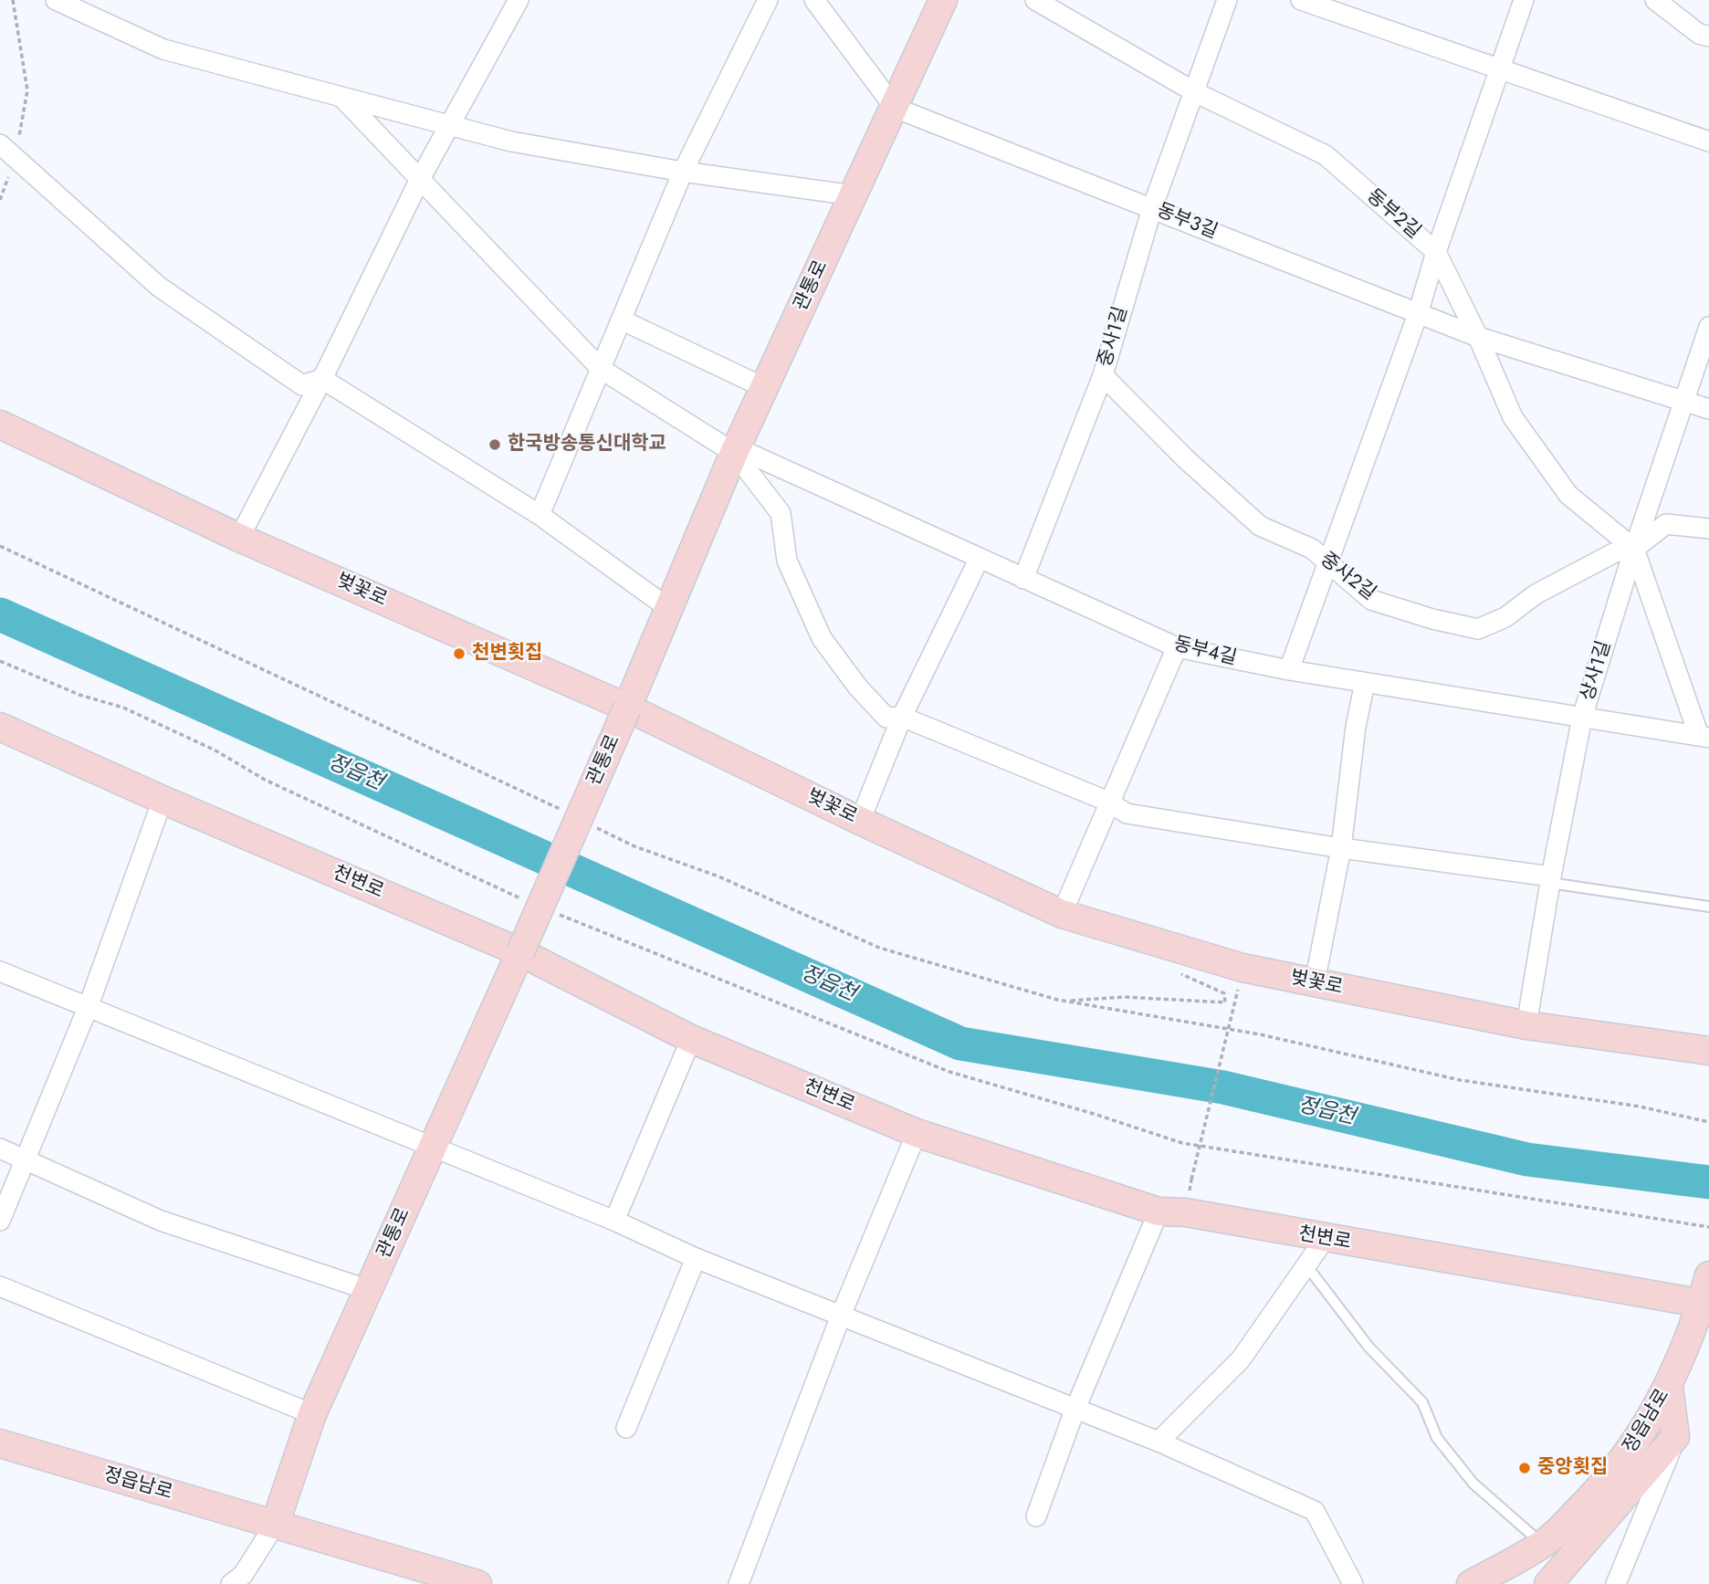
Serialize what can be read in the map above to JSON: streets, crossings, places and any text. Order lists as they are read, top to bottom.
{
  "streets": {
    "street": [
      "동부2길",
      "동부3길",
      "관통로",
      "중사1길",
      "중사2길",
      "벚꽃로",
      "동부4길",
      "상사1길",
      "천변로",
      "정읍남로"
    ]
  },
  "crossings": [
    ["동부2길", "동부3길"],
    ["동부2길", "중사1길"],
    ["동부2길", "중사2길"],
    ["동부2길", "상사1길"],
    ["동부3길", "관통로"],
    ["동부3길", "중사1길"],
    ["동부3길", "상사1길"],
    ["관통로", "벚꽃로"],
    ["관통로", "동부4길"],
    ["관통로", "천변로"],
    ["관통로", "정읍남로"],
    ["중사1길", "중사2길"],
    ["중사1길", "동부4길"],
    ["중사2길", "상사1길"],
    ["벚꽃로", "상사1길"],
    ["동부4길", "상사1길"],
    ["천변로", "정읍남로"]
  ],
  "water": ["정읍천"],
  "places": ["한국방송통신대학교", "천변횟집", "중앙횟집"]
}
